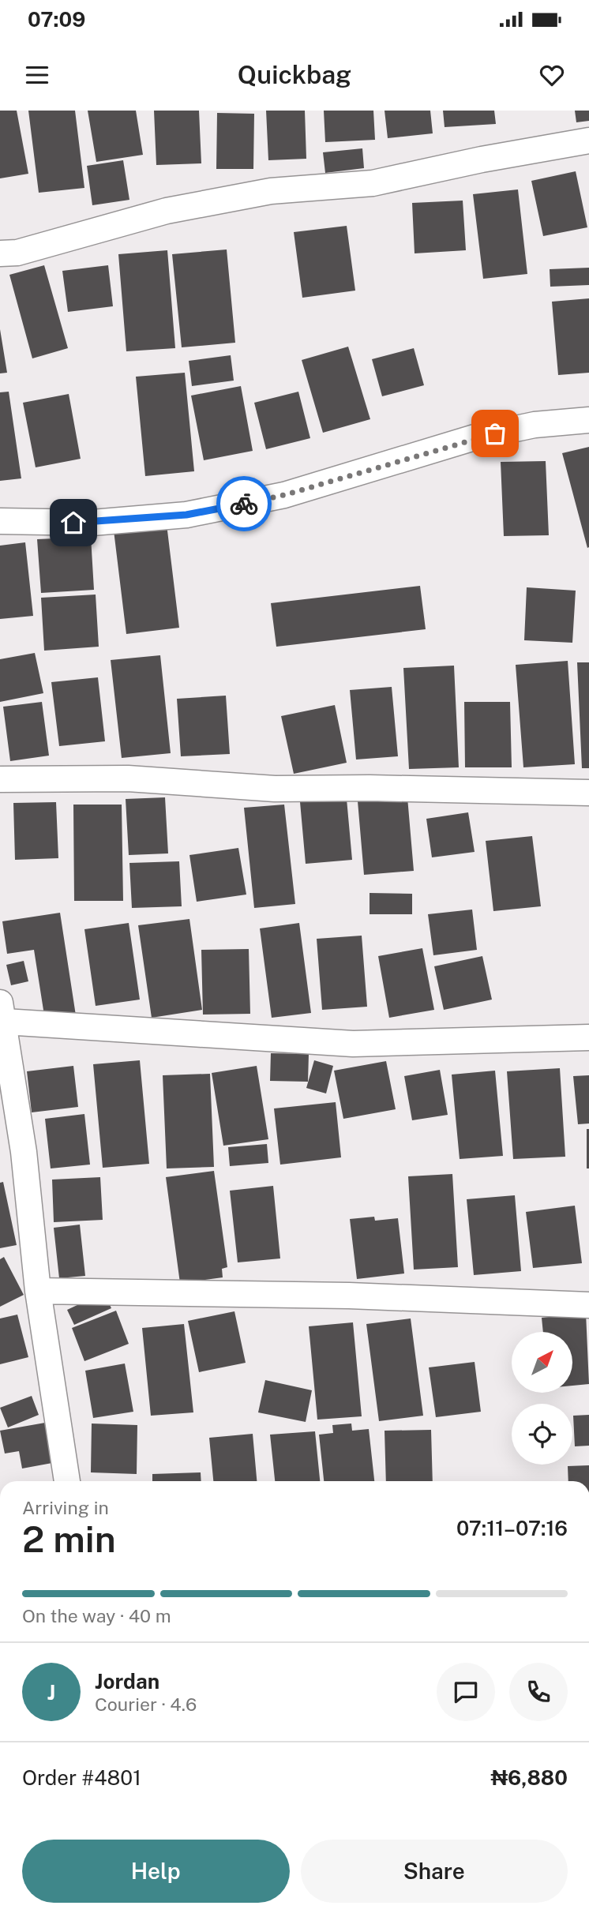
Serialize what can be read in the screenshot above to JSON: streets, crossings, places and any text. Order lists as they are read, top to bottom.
{
  "north": "top right",
  "page": {
    "status": "07:09",
    "header": "Quickbag",
    "heading": ["2 min", "Arriving in", "07:11–07:16"],
    "panel": [
      "Jordan",
      "Courier · 4.6",
      "Order #4801",
      "₦6,880"
    ],
    "bar": "On the way · 40 m",
    "round": "J",
    "buttons": ["Help", "Share"]
  }
}
